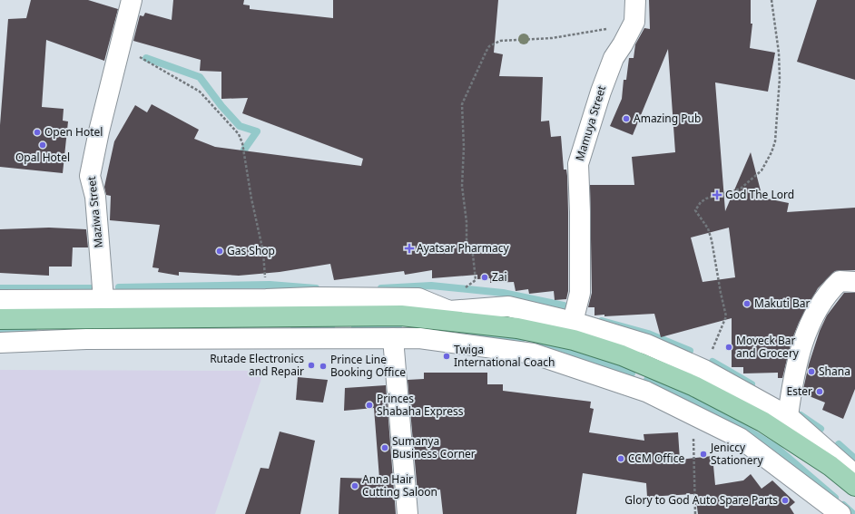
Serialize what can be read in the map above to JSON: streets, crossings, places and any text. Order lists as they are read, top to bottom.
{
  "streets": {
    "street": ["Mamuya Street", "Maziwa Street"]
  },
  "places": {
    "other": [
      "Amazing Pub",
      "Open Hotel",
      "Opal Hotel",
      "Gas Shop",
      "Zai",
      "Makuti Bar",
      "Moveck Bar and Grocery",
      "Twiga International Coach",
      "Rutade Electronics and Repair",
      "Prince Line Booking Office",
      "Shana",
      "Ester",
      "Princes Shabaha Express",
      "Sumanya Business Corner",
      "Jeniccy Stationery",
      "CCM Office",
      "Anna Hair Cutting Saloon",
      "Glory to God Auto Spare Parts"
    ],
    "health": ["God The Lord", "Ayatsar Pharmacy"]
  }
}
